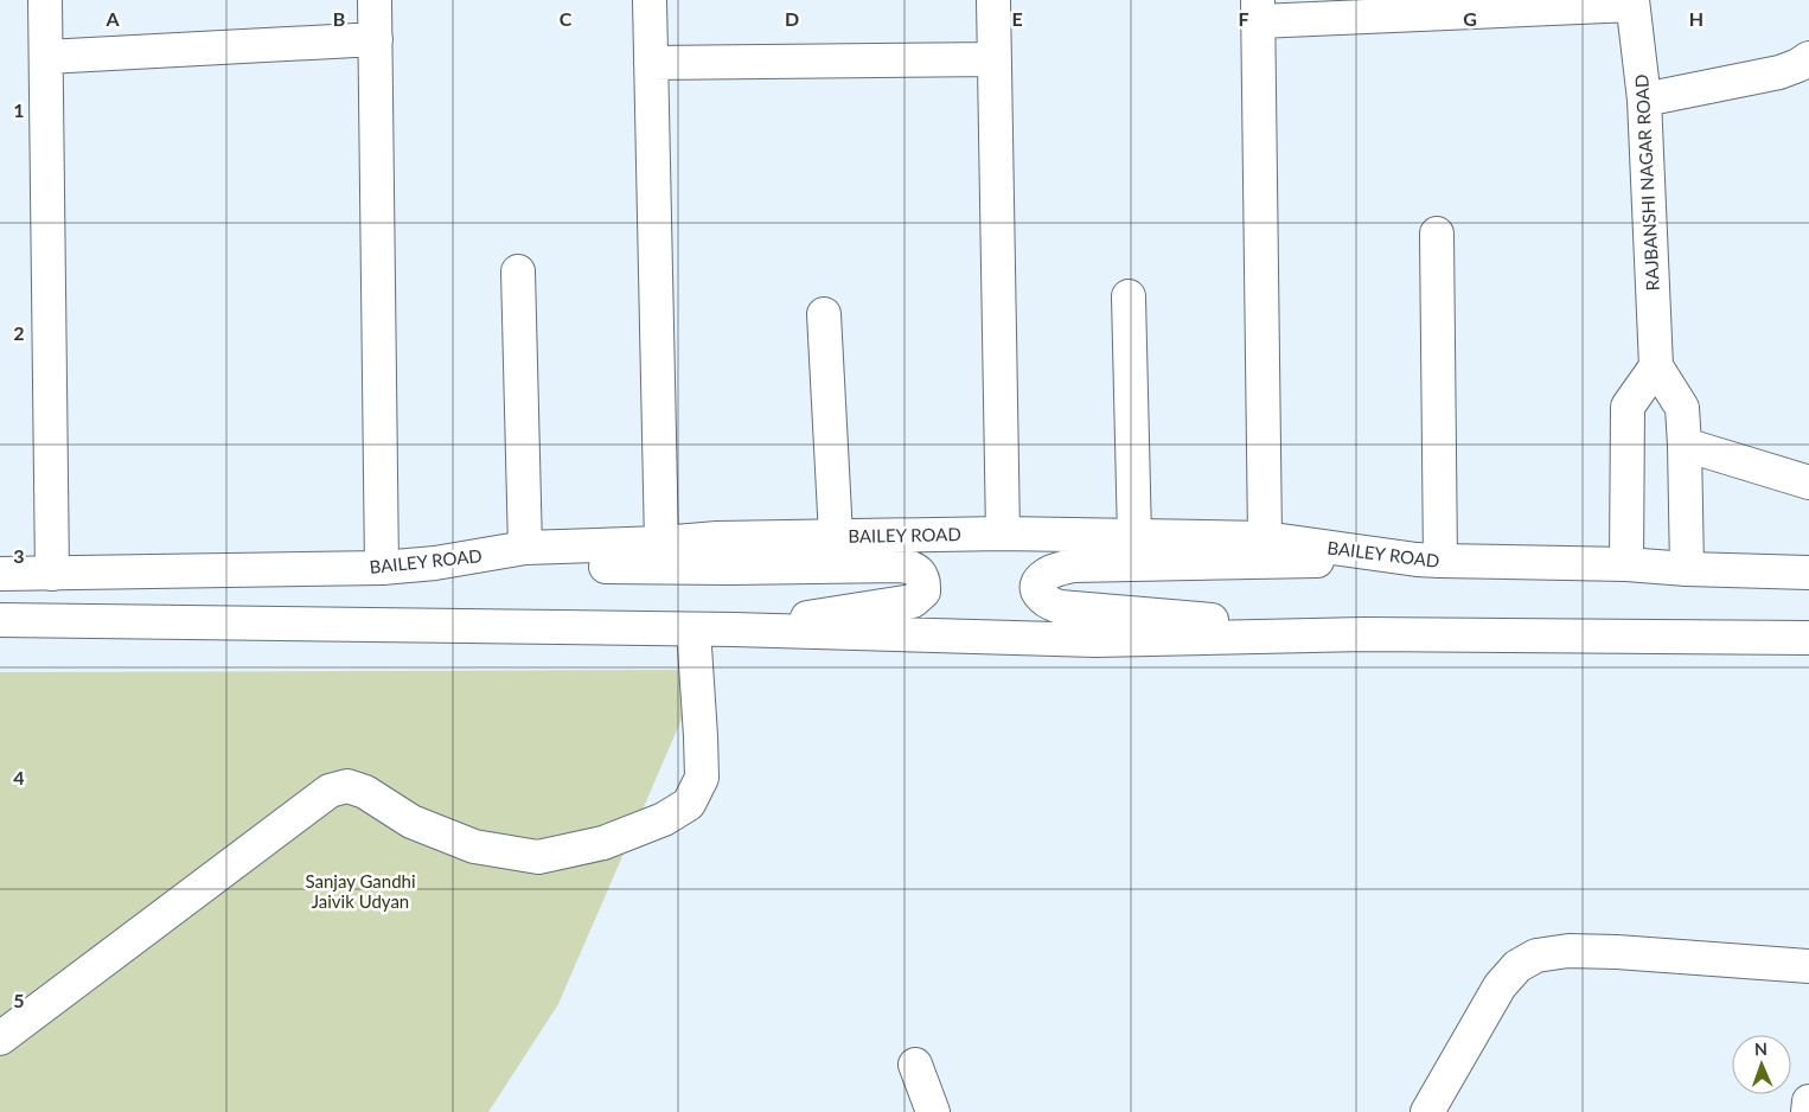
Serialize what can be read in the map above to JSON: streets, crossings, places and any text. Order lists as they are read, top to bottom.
{
  "streets": {
    "main road": ["RAJBANSHI NAGAR ROAD", "BAILEY ROAD"]
  },
  "crossings": [
    ["RAJBANSHI NAGAR ROAD", "BAILEY ROAD"]
  ],
  "parks": ["Sanjay Gandhi Jaivik Udyan"],
  "north": "top",
  "grid": {
    "columns": [
      "A",
      "B",
      "C",
      "D",
      "E",
      "F",
      "G",
      "H"
    ],
    "rows": [
      "1",
      "2",
      "3",
      "4",
      "5"
    ]
  }
}
